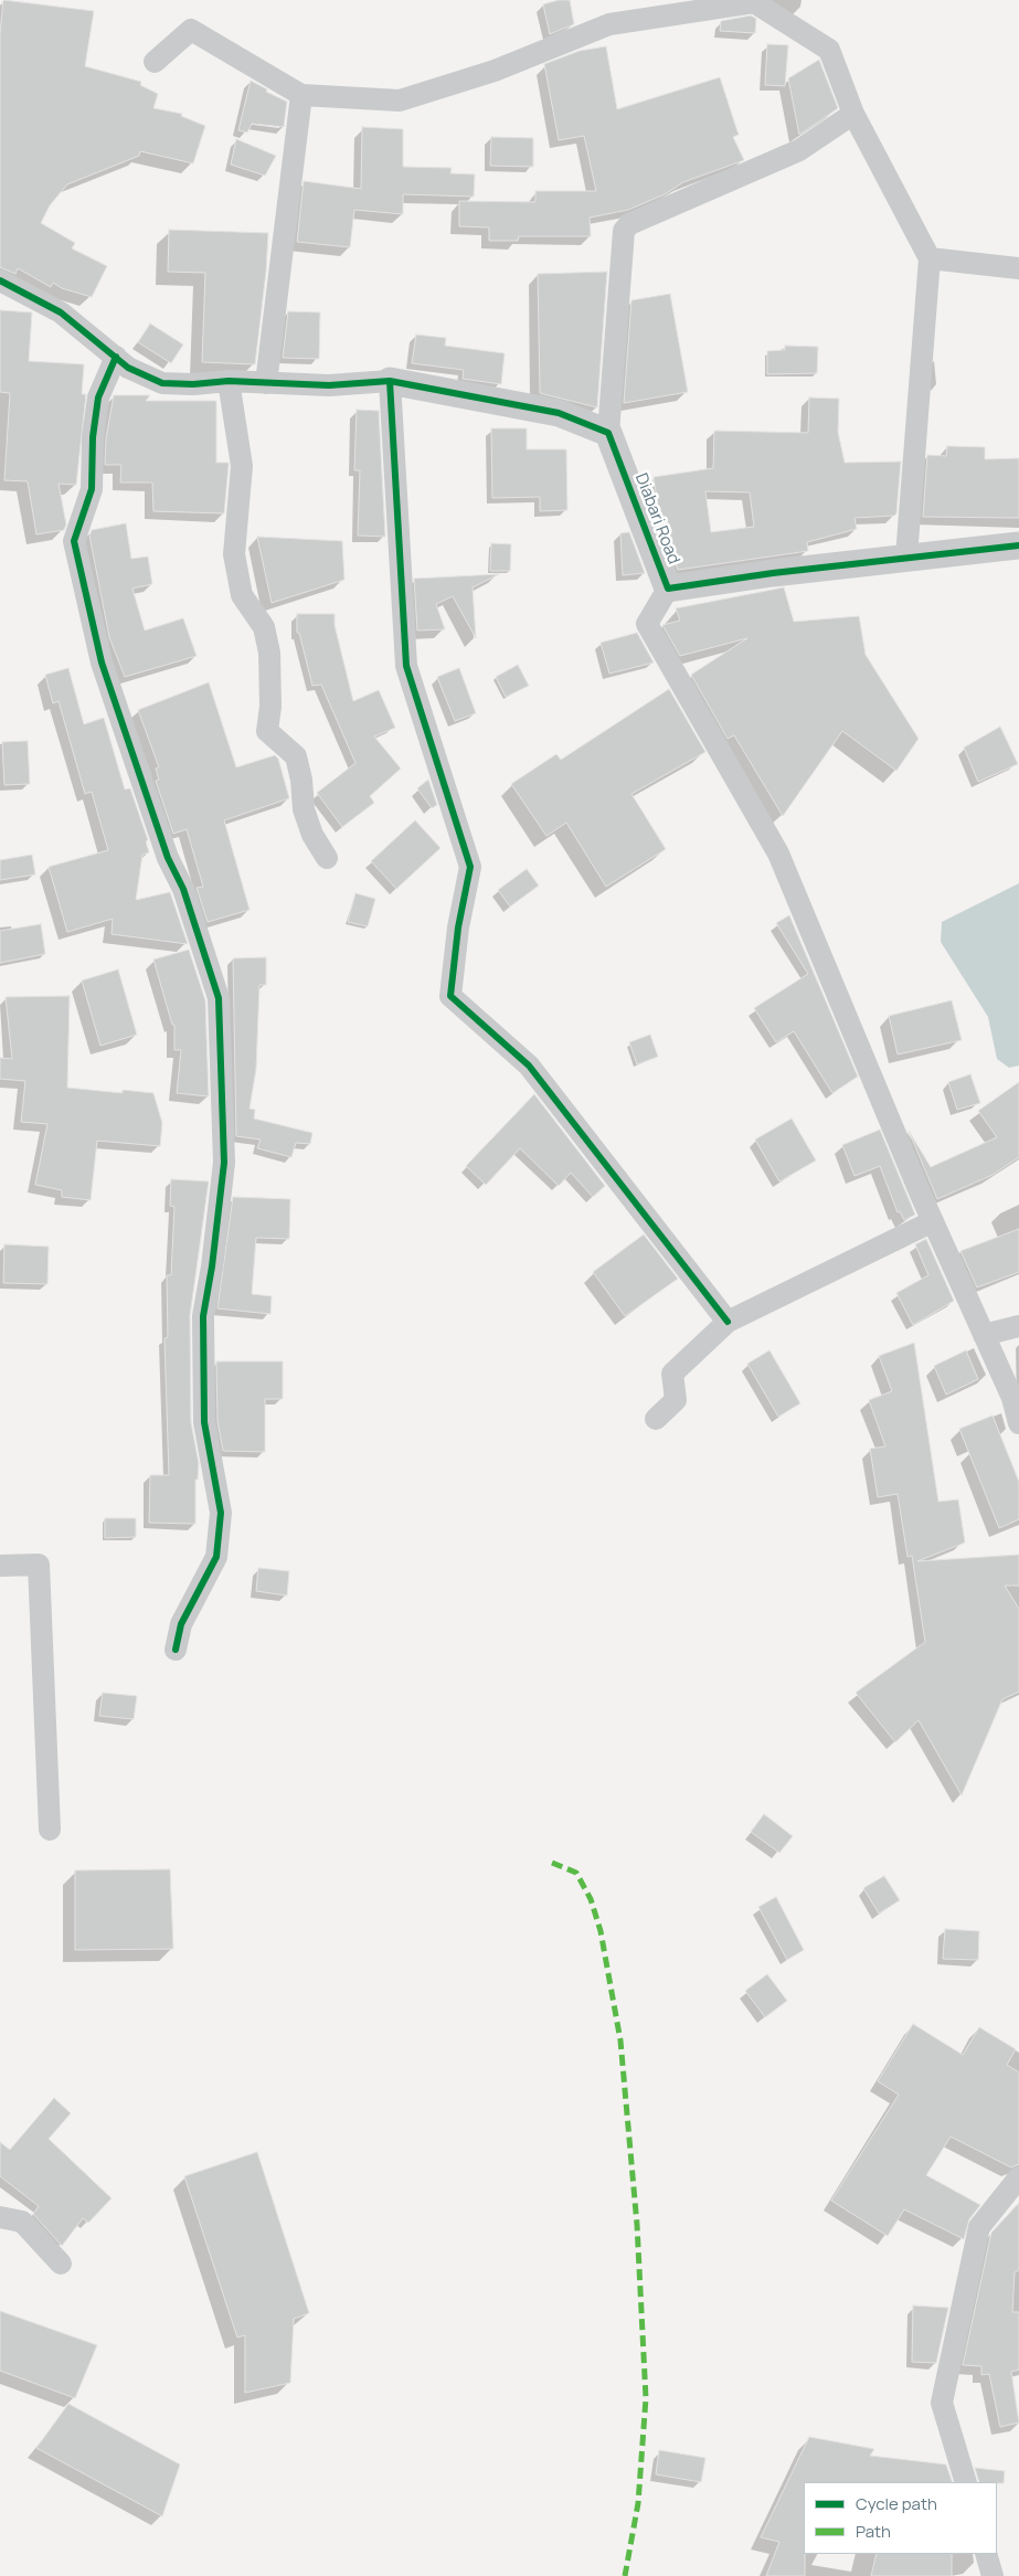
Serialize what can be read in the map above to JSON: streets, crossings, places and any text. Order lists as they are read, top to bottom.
{
  "streets": {
    "street": ["Diabari Road"]
  },
  "legend": ["Cycle path", "Path"]
}
